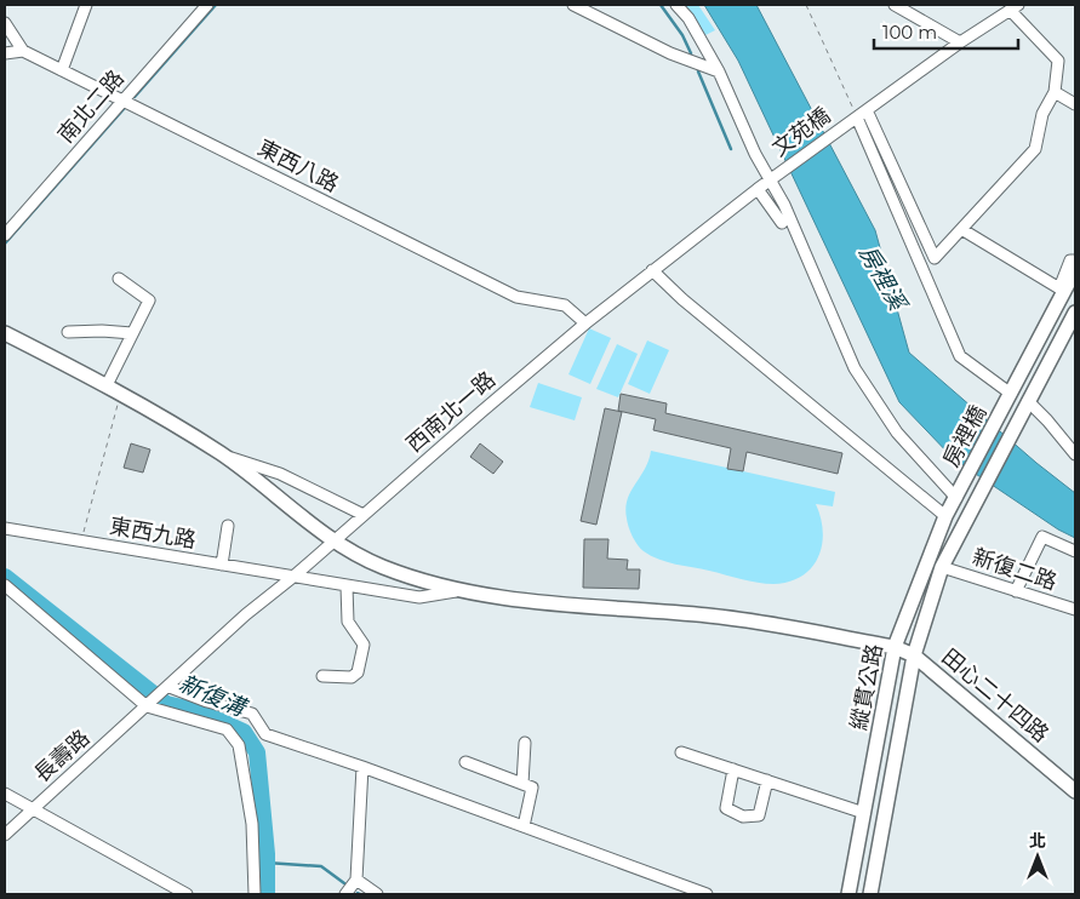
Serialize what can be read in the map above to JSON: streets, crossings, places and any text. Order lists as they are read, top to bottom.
{
  "streets": {
    "main road": ["房裡橋", "縱貫公路", "田心二十四路"],
    "street": [
      "南北二路",
      "文苑橋",
      "東西八路",
      "西南北一路",
      "東西九路",
      "新復二路",
      "長壽路"
    ]
  },
  "crossings": [
    ["南北二路", "東西八路"],
    ["文苑橋", "西南北一路"],
    ["東西八路", "西南北一路"],
    ["西南北一路", "東西九路"],
    ["西南北一路", "田心二十四路"],
    ["西南北一路", "長壽路"],
    ["房裡橋", "縱貫公路"],
    ["東西九路", "田心二十四路"],
    ["新復二路", "縱貫公路"],
    ["縱貫公路", "田心二十四路"]
  ],
  "water": ["房裡溪", "新復溝"],
  "scale_bar": "100 m",
  "north": "top"
}
